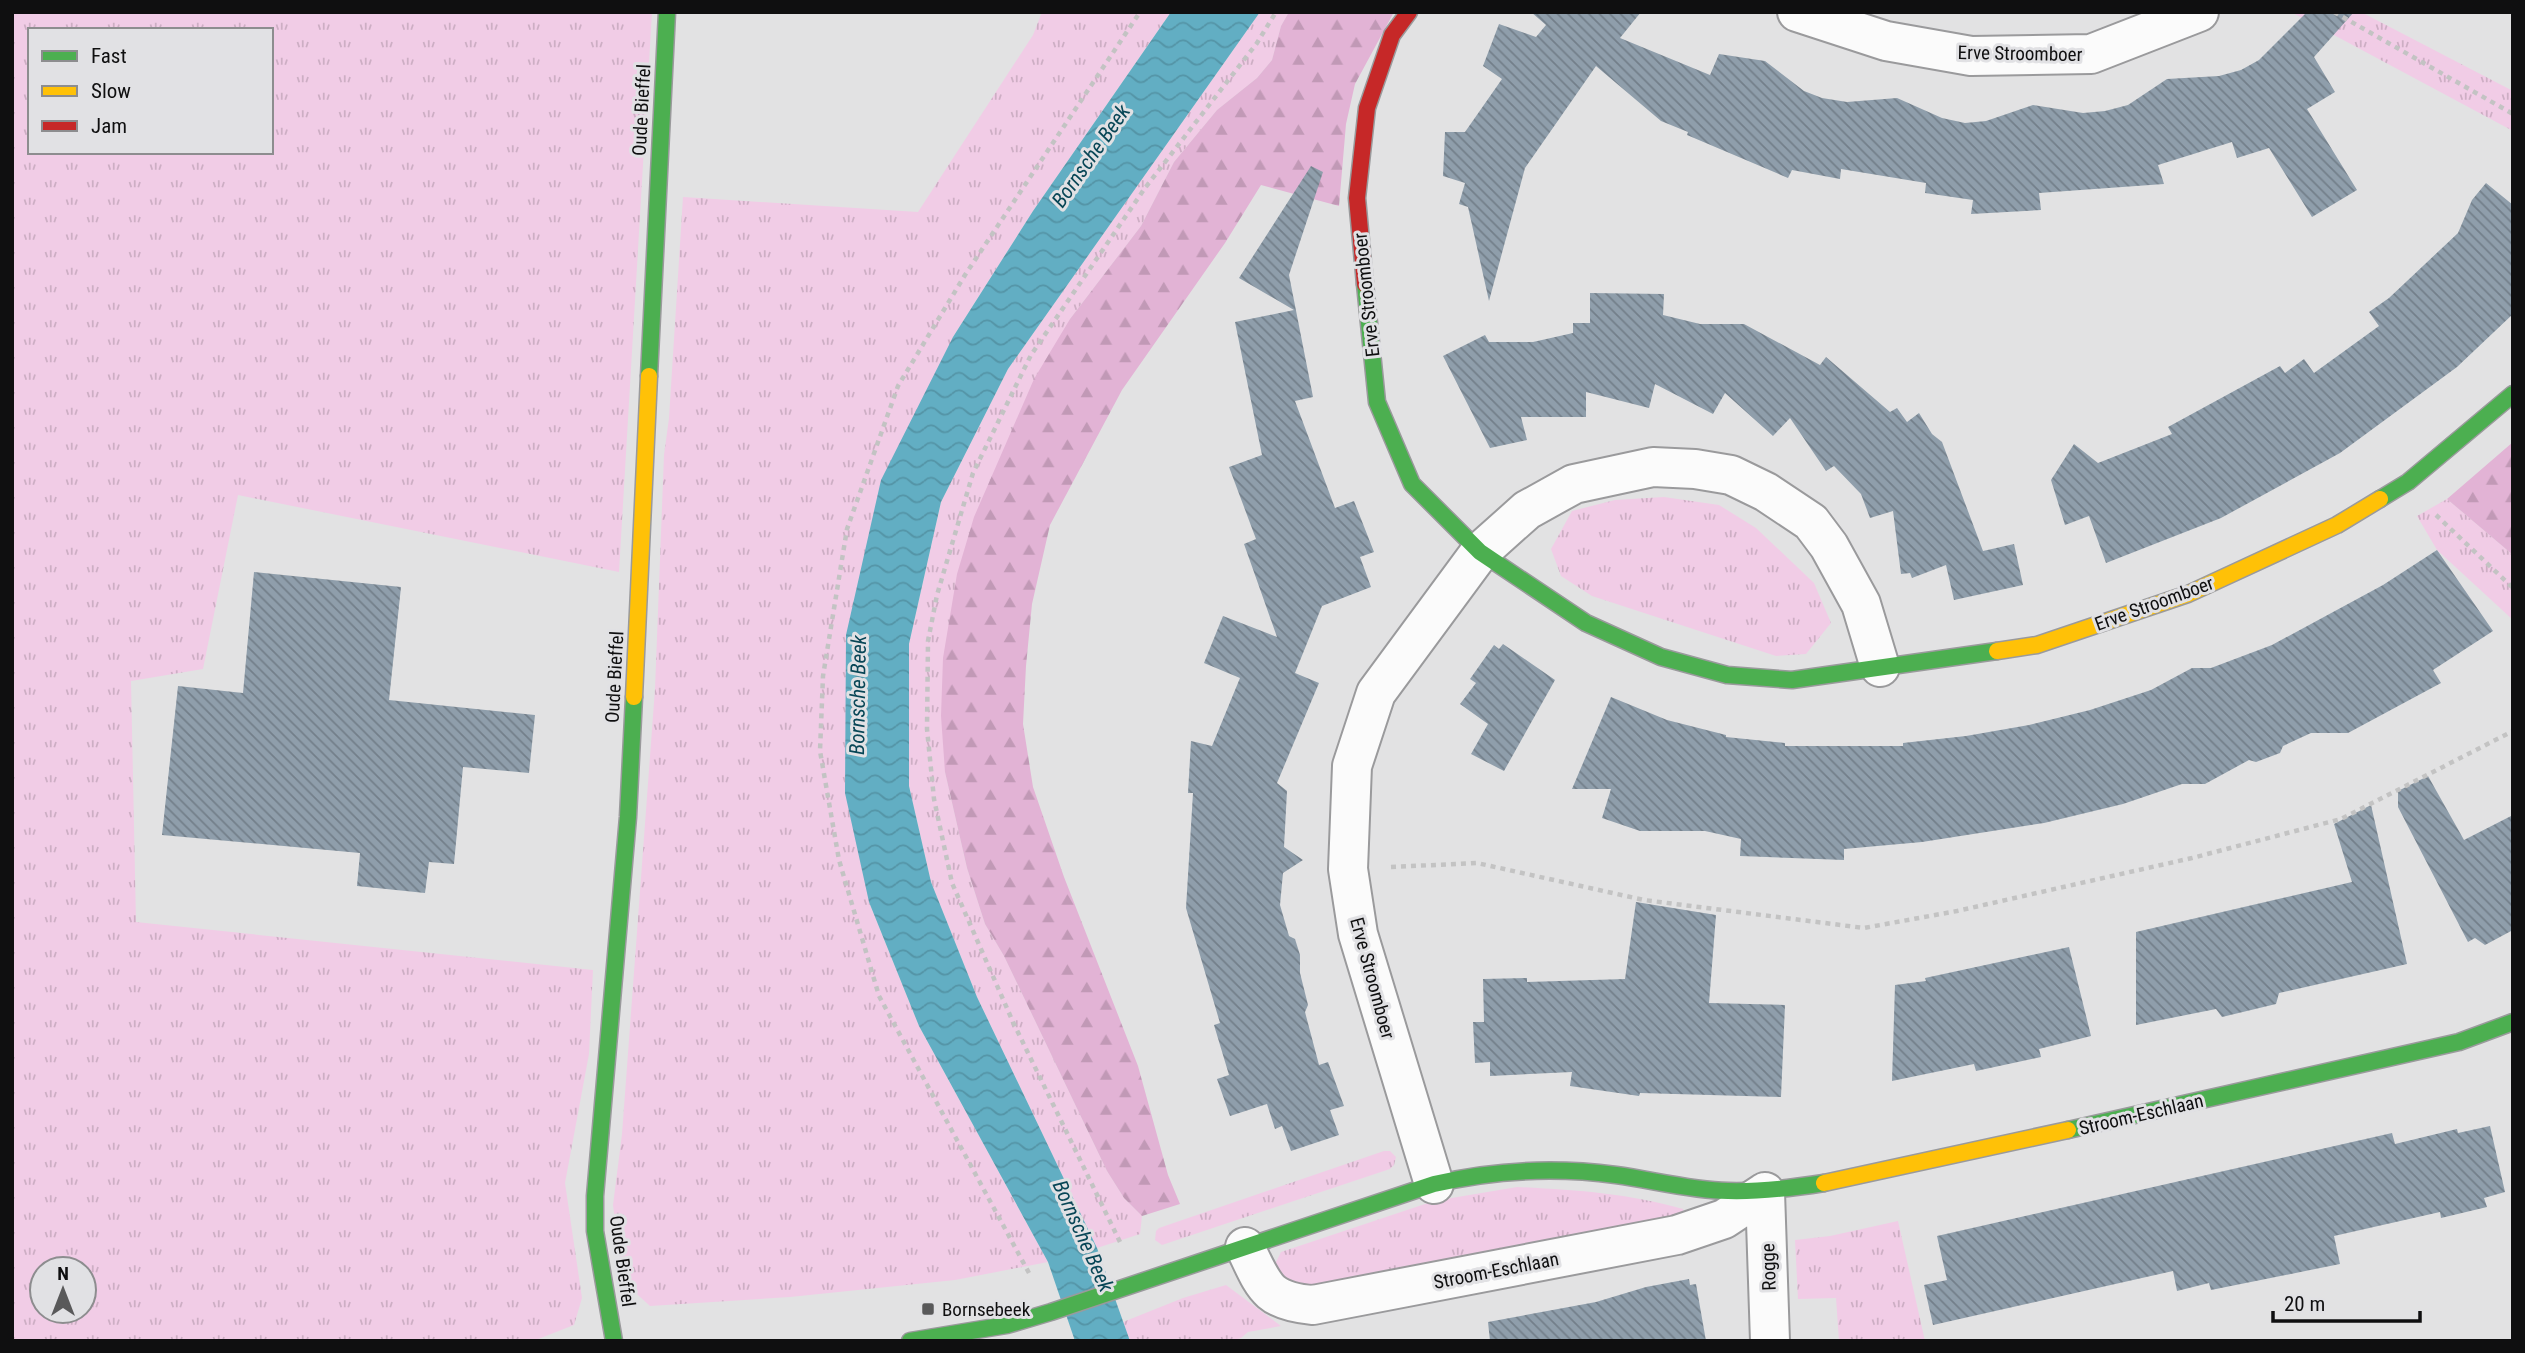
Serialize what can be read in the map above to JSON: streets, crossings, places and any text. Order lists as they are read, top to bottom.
{
  "streets": {
    "street": [
      "Erve Stroomboer",
      "Oude Bieffel",
      "Stroom-Eschlaan",
      "Rogge"
    ]
  },
  "crossings": [
    ["Erve Stroomboer", "Stroom-Eschlaan"],
    ["Stroom-Eschlaan", "Rogge"]
  ],
  "water": ["Bornsche Beek"],
  "places": {
    "transit": ["Bornsebeek"]
  },
  "legend": ["Fast", "Slow", "Jam"],
  "scale_bar": "20 m",
  "north": "top"
}
